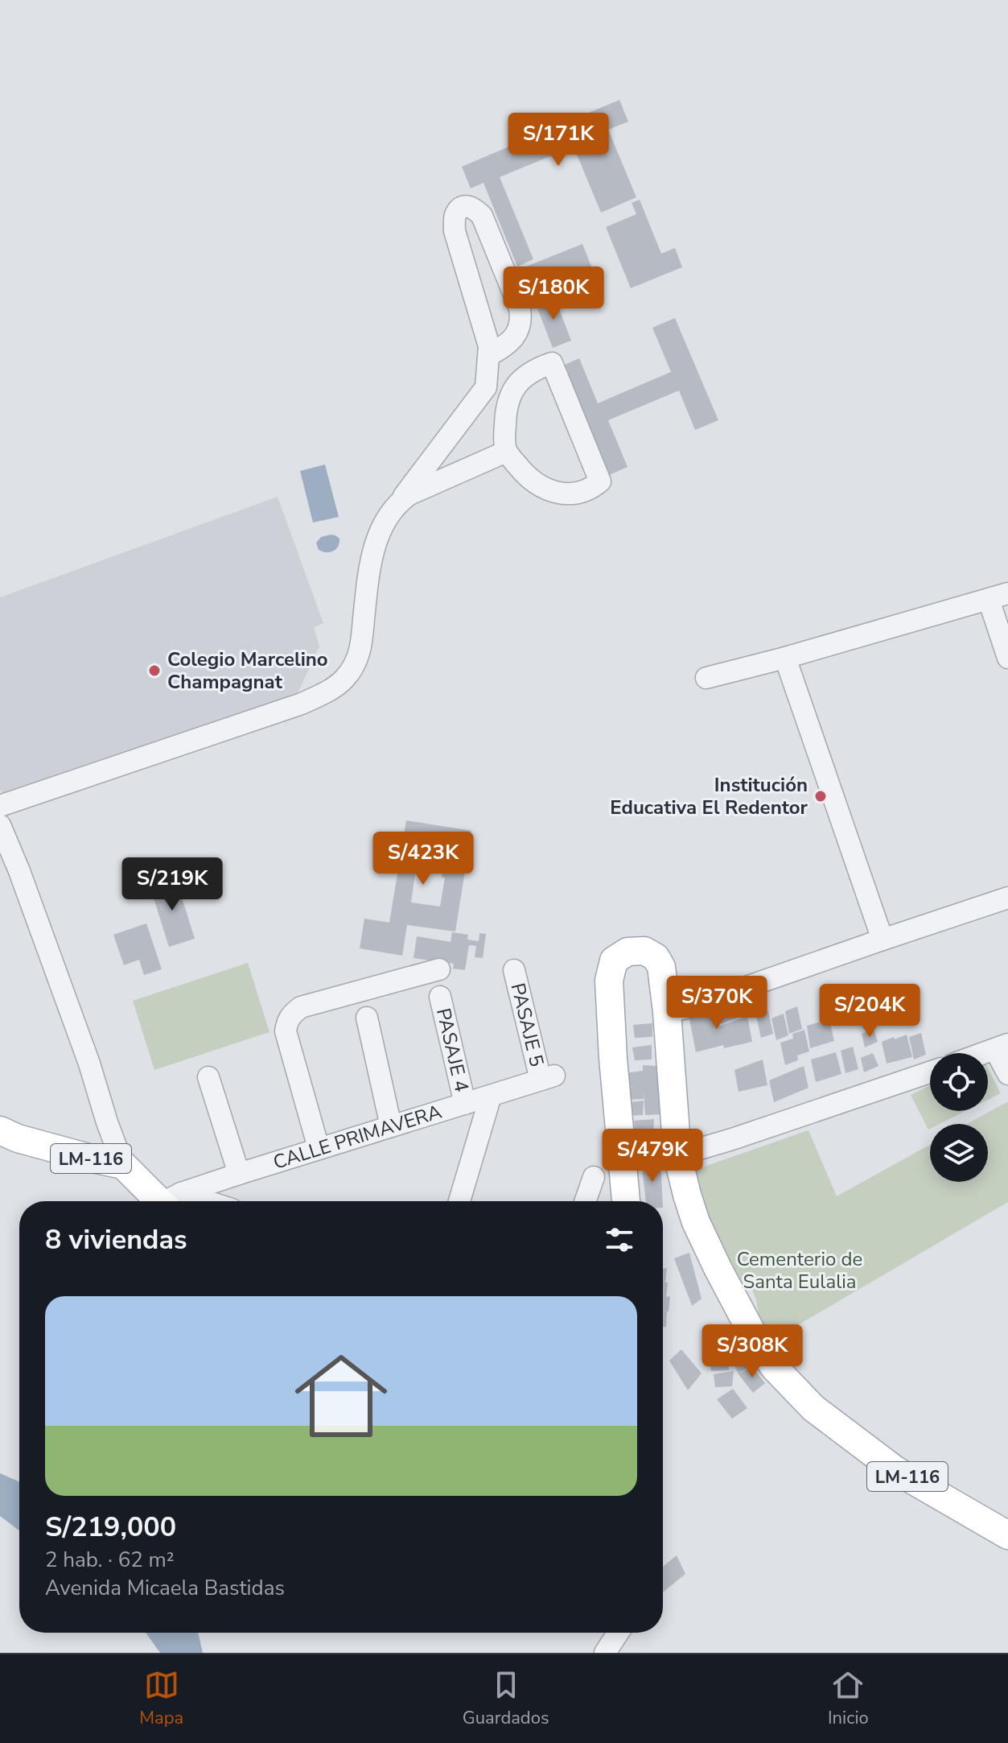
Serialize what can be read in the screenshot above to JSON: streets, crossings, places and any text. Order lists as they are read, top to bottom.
{
  "streets": {
    "main road": ["LM-116"],
    "street": ["PASAJE 5", "PASAJE 4", "CALLE PRIMAVERA"]
  },
  "crossings": [
    ["PASAJE 5", "CALLE PRIMAVERA"],
    ["PASAJE 4", "CALLE PRIMAVERA"],
    ["CALLE PRIMAVERA", "LM-116"]
  ],
  "parks": ["Cementerio de Santa Eulalia"],
  "places": ["Colegio Marcelino Champagnat", "Institución Educativa El Redentor"],
  "page": {
    "price": [
      "S/171K",
      "S/180K",
      "S/423K",
      "S/219K",
      "S/370K",
      "S/204K",
      "S/479K",
      "S/308K"
    ],
    "heading": "8 viviendas",
    "list": [
      {
        "name": "S/219,000",
        "note": "2 hab. · 62 m² · Avenida Micaela Bastidas"
      }
    ],
    "tabs": ["Mapa", "Guardados", "Inicio"]
  }
}
